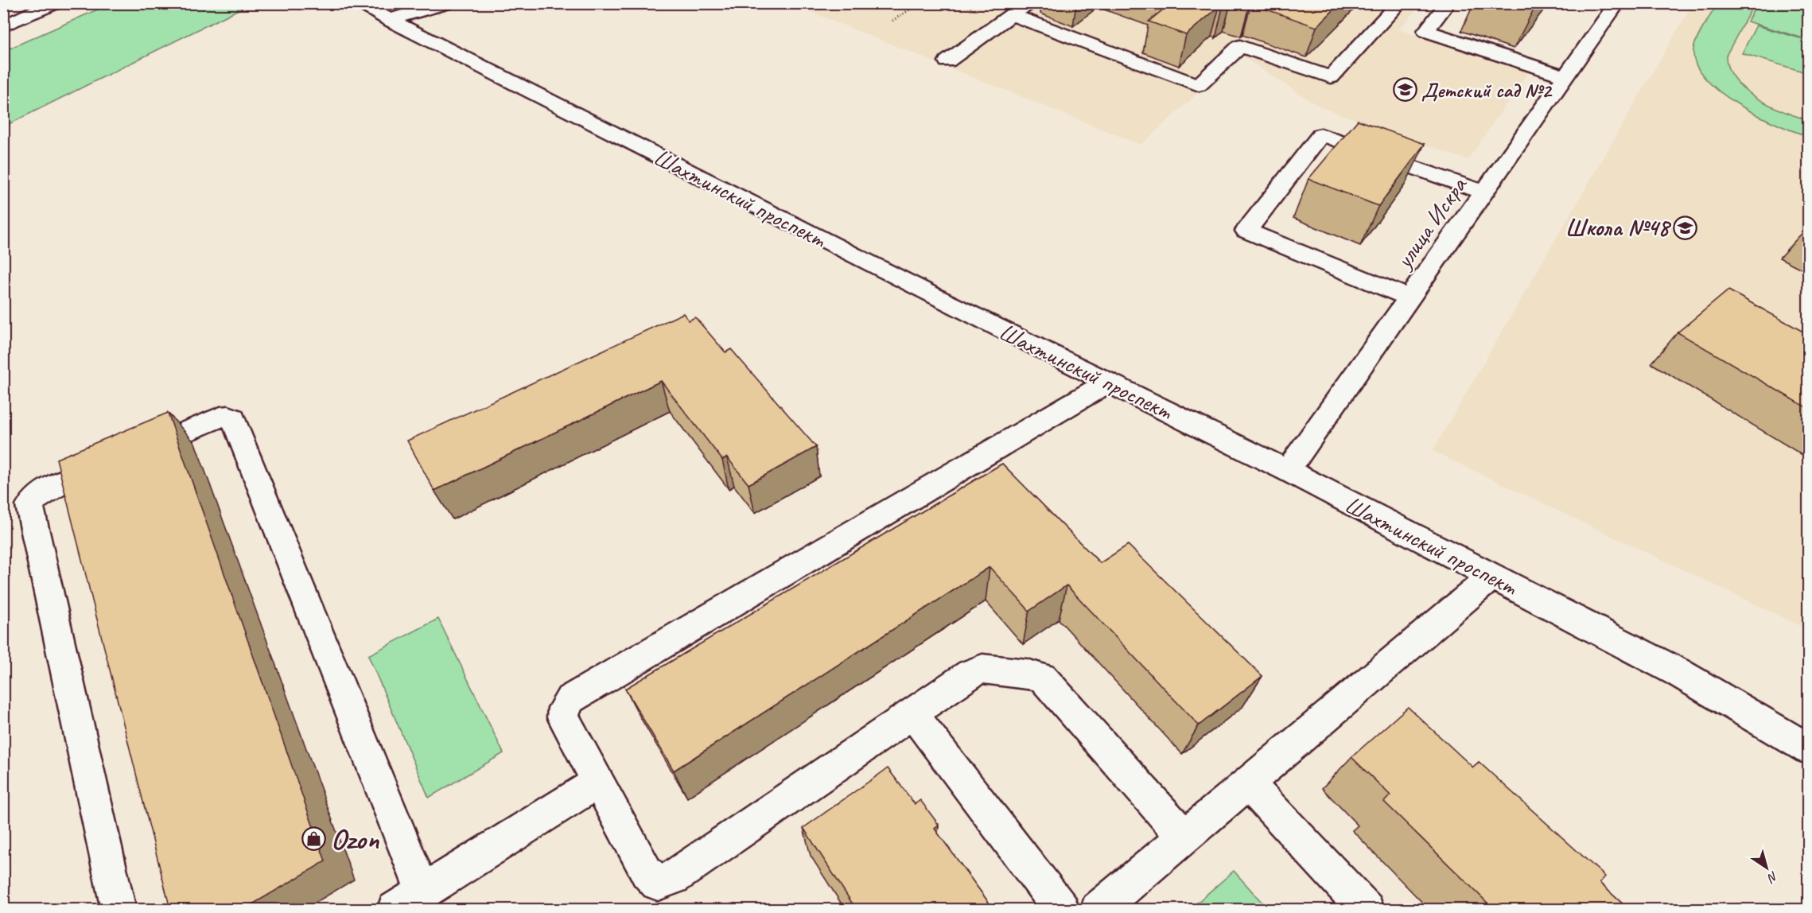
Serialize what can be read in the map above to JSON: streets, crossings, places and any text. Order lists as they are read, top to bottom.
{
  "streets": {
    "street": ["Шахтинский проспект", "улица Искра"]
  },
  "crossings": [
    ["Шахтинский проспект", "улица Искра"]
  ],
  "places": {
    "school or university": ["Детский сад №2", "Школа №48"],
    "shop": ["Ozon"]
  },
  "north": "bottom right"
}
